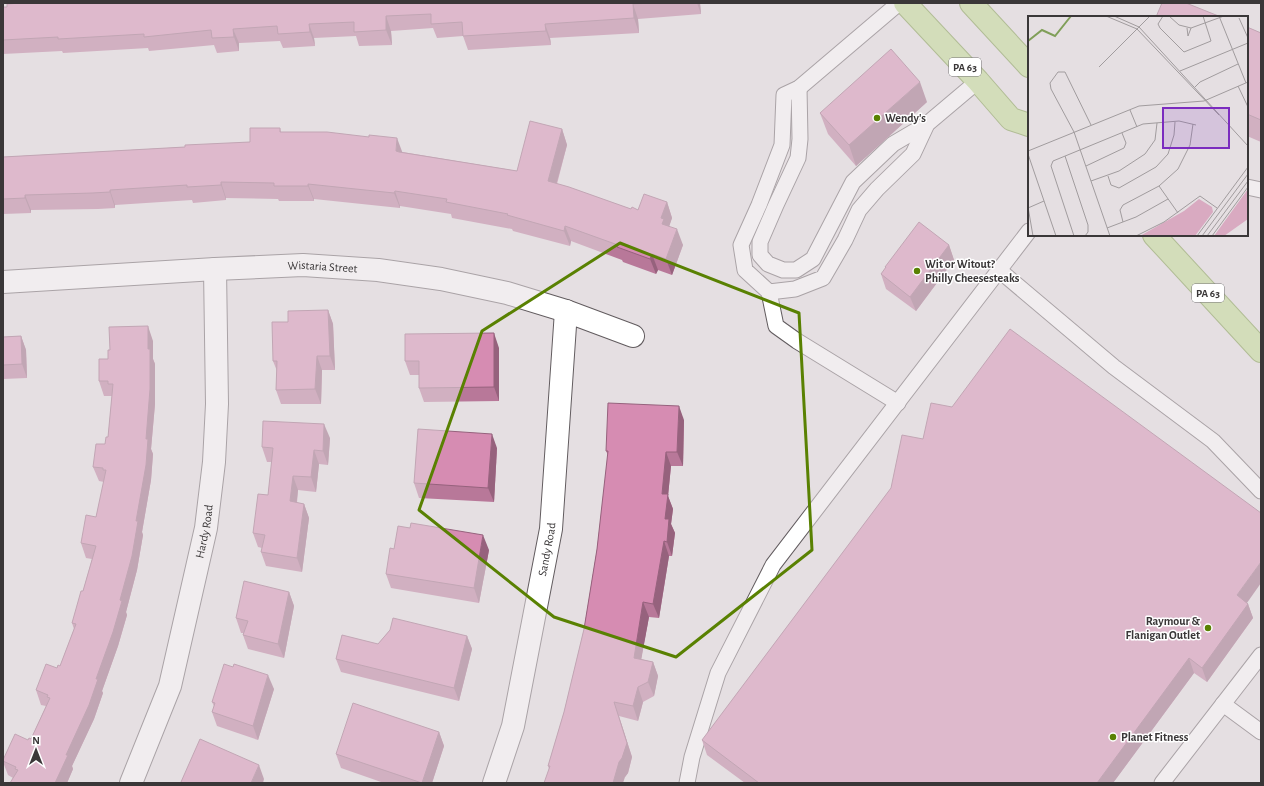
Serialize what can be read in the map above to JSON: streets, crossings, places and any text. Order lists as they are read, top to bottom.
{
  "streets": {
    "main road": ["PA 63"],
    "street": ["Wistaria Street", "Hardy Road", "Sandy Road"]
  },
  "crossings": [
    ["Wistaria Street", "Hardy Road"],
    ["Wistaria Street", "Sandy Road"]
  ],
  "places": [
    "Wendy's",
    "Wit or Witout? Philly Cheesesteaks",
    "Raymour & Flanigan Outlet",
    "Planet Fitness"
  ],
  "north": "top"
}
